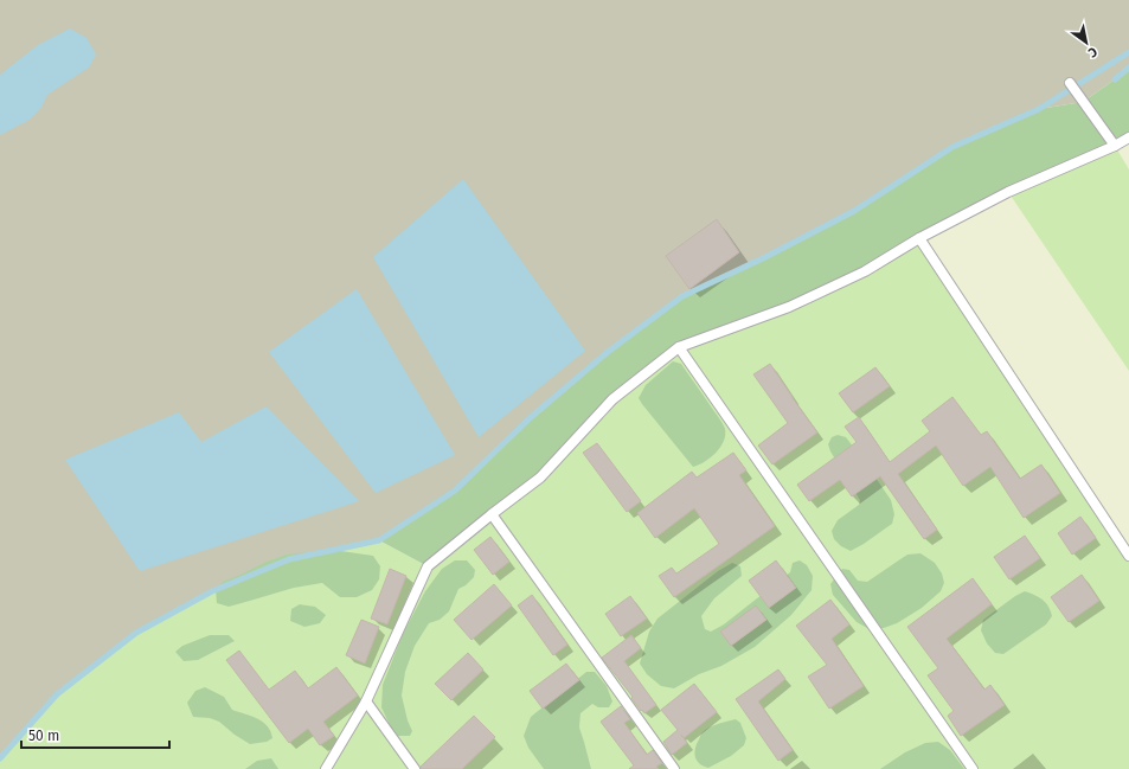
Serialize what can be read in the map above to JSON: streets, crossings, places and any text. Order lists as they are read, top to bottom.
{
  "scale_bar": "50 m",
  "north": "bottom right"
}
